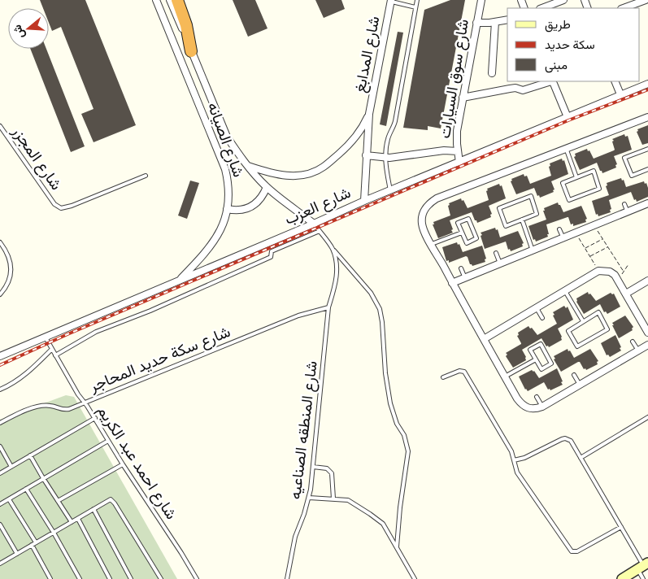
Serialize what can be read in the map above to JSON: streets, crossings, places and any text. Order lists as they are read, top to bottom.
{
  "streets": {
    "street": [
      "شارع المدابغ",
      "شارع سوق السيارات",
      "شارع الصيانه",
      "شارع العزب"
    ],
    "lane": [
      "شارع المجزر",
      "شارع سكة حديد المحاجر",
      "شارع المنطقه الصناعيه",
      "شارع احمد عبد الكريم"
    ]
  },
  "crossings": [
    ["شارع المدابغ", "شارع الصيانه"],
    ["شارع المدابغ", "شارع العزب"],
    ["شارع سوق السيارات", "شارع العزب"],
    ["شارع الصيانه", "شارع العزب"],
    ["شارع العزب", "شارع احمد عبد الكريم"],
    ["شارع سكة حديد المحاجر", "شارع المنطقه الصناعيه"],
    ["شارع سكة حديد المحاجر", "شارع احمد عبد الكريم"]
  ],
  "legend": ["طريق", "سكة حديد", "مبنى"],
  "north": "left"
}
